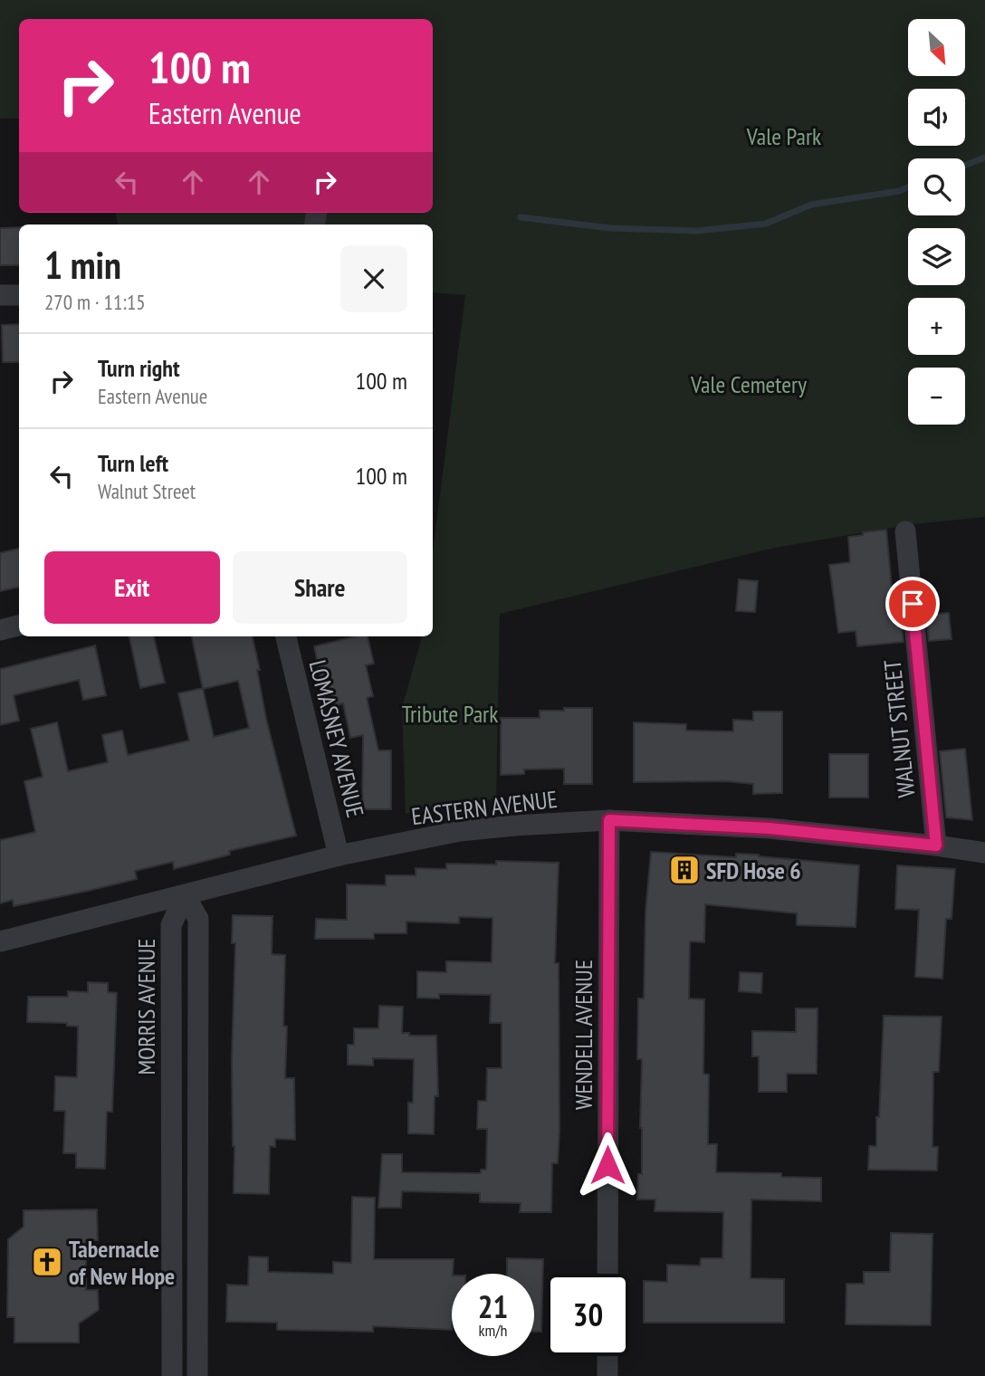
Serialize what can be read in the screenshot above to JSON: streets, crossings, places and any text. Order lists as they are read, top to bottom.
{
  "streets": {
    "street": [
      "WALNUT STREET",
      "LOMASNEY AVENUE",
      "EASTERN AVENUE",
      "MORRIS AVENUE",
      "WENDELL AVENUE"
    ]
  },
  "crossings": [
    ["WALNUT STREET", "EASTERN AVENUE"],
    ["LOMASNEY AVENUE", "EASTERN AVENUE"],
    ["EASTERN AVENUE", "MORRIS AVENUE"],
    ["EASTERN AVENUE", "WENDELL AVENUE"]
  ],
  "parks": ["Vale Park", "Vale Cemetery", "Tribute Park"],
  "places": {
    "building": ["SFD Hose 6"],
    "church": ["Tabernacle of New Hope"]
  },
  "north": "bottom right",
  "page": {
    "map_buttons": ["+", "−"],
    "turn": ["100 m", "Eastern Avenue"],
    "heading": ["1 min", "270 m · 11:15"],
    "list": [
      {
        "name": "Turn right",
        "note": "Eastern Avenue",
        "value": "100 m"
      },
      {
        "name": "Turn left",
        "note": "Walnut Street",
        "value": "100 m"
      }
    ],
    "buttons": ["Exit", "Share"],
    "speed": "21 km/h",
    "limit": "30"
  }
}
